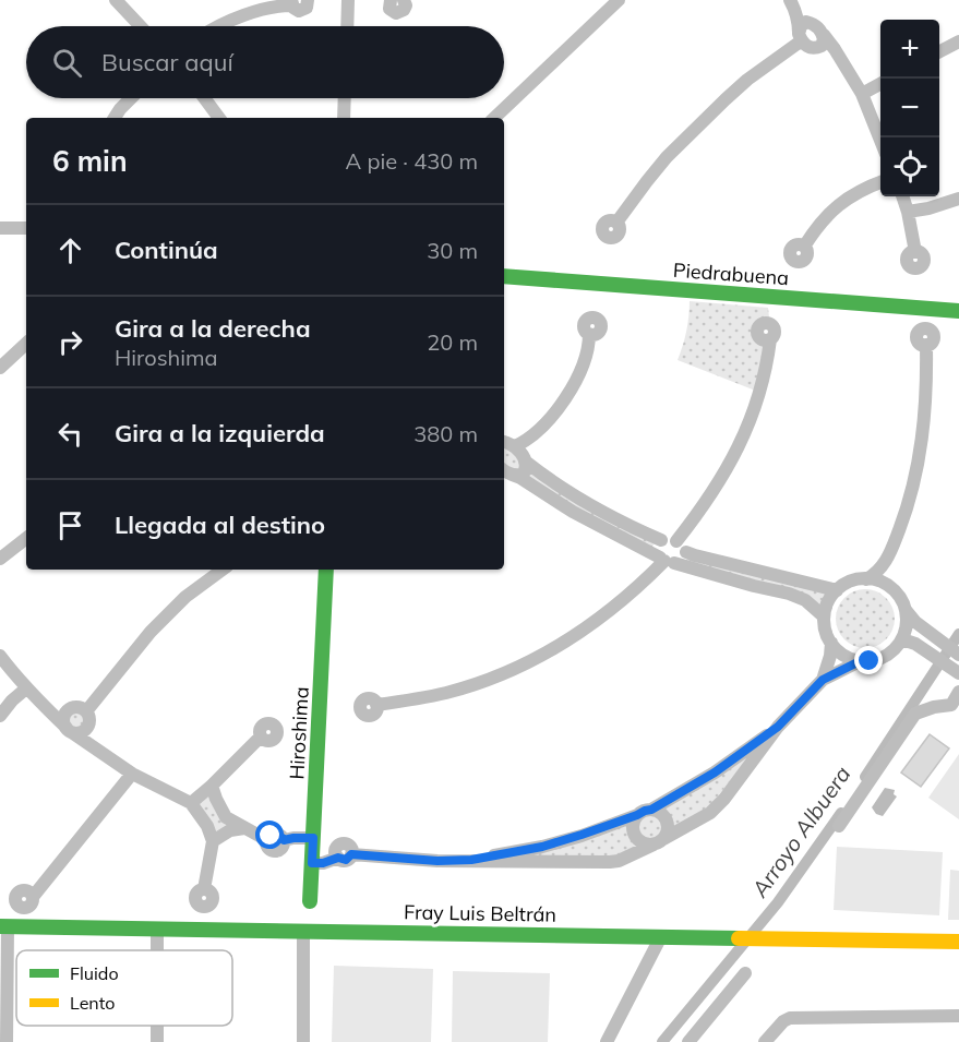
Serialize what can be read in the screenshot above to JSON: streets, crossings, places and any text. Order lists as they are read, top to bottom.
{
  "streets": {
    "street": ["Piedrabuena", "Hiroshima", "Fray Luis Beltrán"]
  },
  "water": ["Arroyo Albuera"],
  "legend": ["Fluido", "Lento"],
  "page": {
    "map_buttons": ["+", "−"],
    "search": "Buscar aquí",
    "heading": ["6 min", "A pie · 430 m"],
    "list": [
      ["Continúa", "30 m"],
      ["Gira a la derecha", "Hiroshima", "20 m"],
      ["Gira a la izquierda", "380 m"],
      "Llegada al destino"
    ]
  }
}
